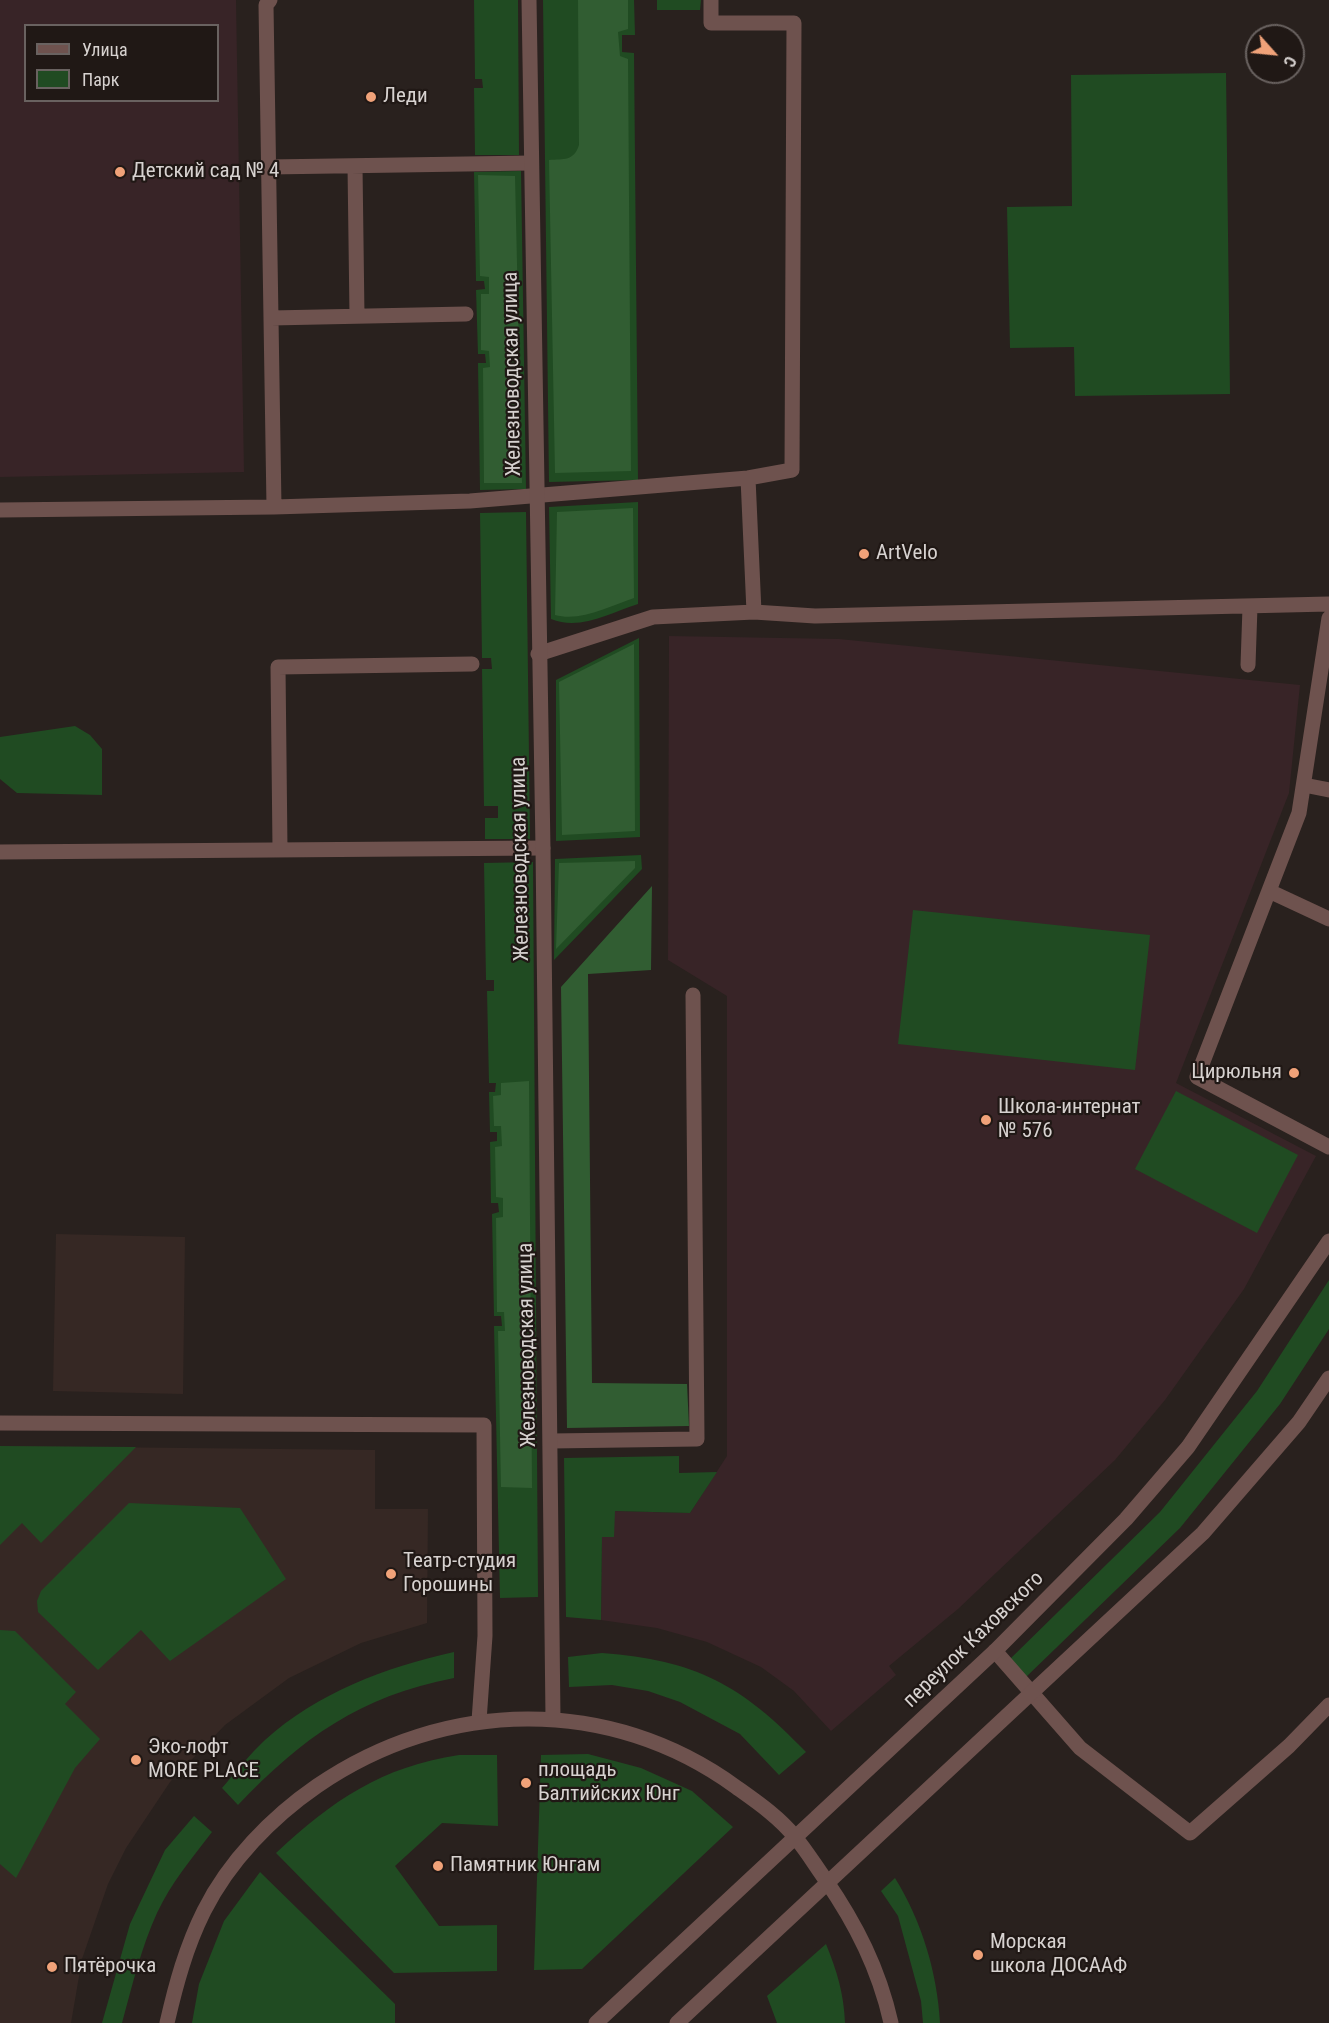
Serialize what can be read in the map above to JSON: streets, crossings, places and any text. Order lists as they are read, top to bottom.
{
  "streets": {
    "street": ["Железноводская улица", "переулок Каховского"]
  },
  "places": [
    "Леди",
    "Детский сад № 4",
    "ArtVelo",
    "Цирюльня",
    "Школа-интернат № 576",
    "Театр-студия Горошины",
    "Эко-лофт MORE PLACE",
    "площадь Балтийских Юнг",
    "Памятник Юнгам",
    "Морская школа ДОСААФ",
    "Пятёрочка"
  ],
  "legend": ["Улица", "Парк"],
  "north": "bottom right"
}
